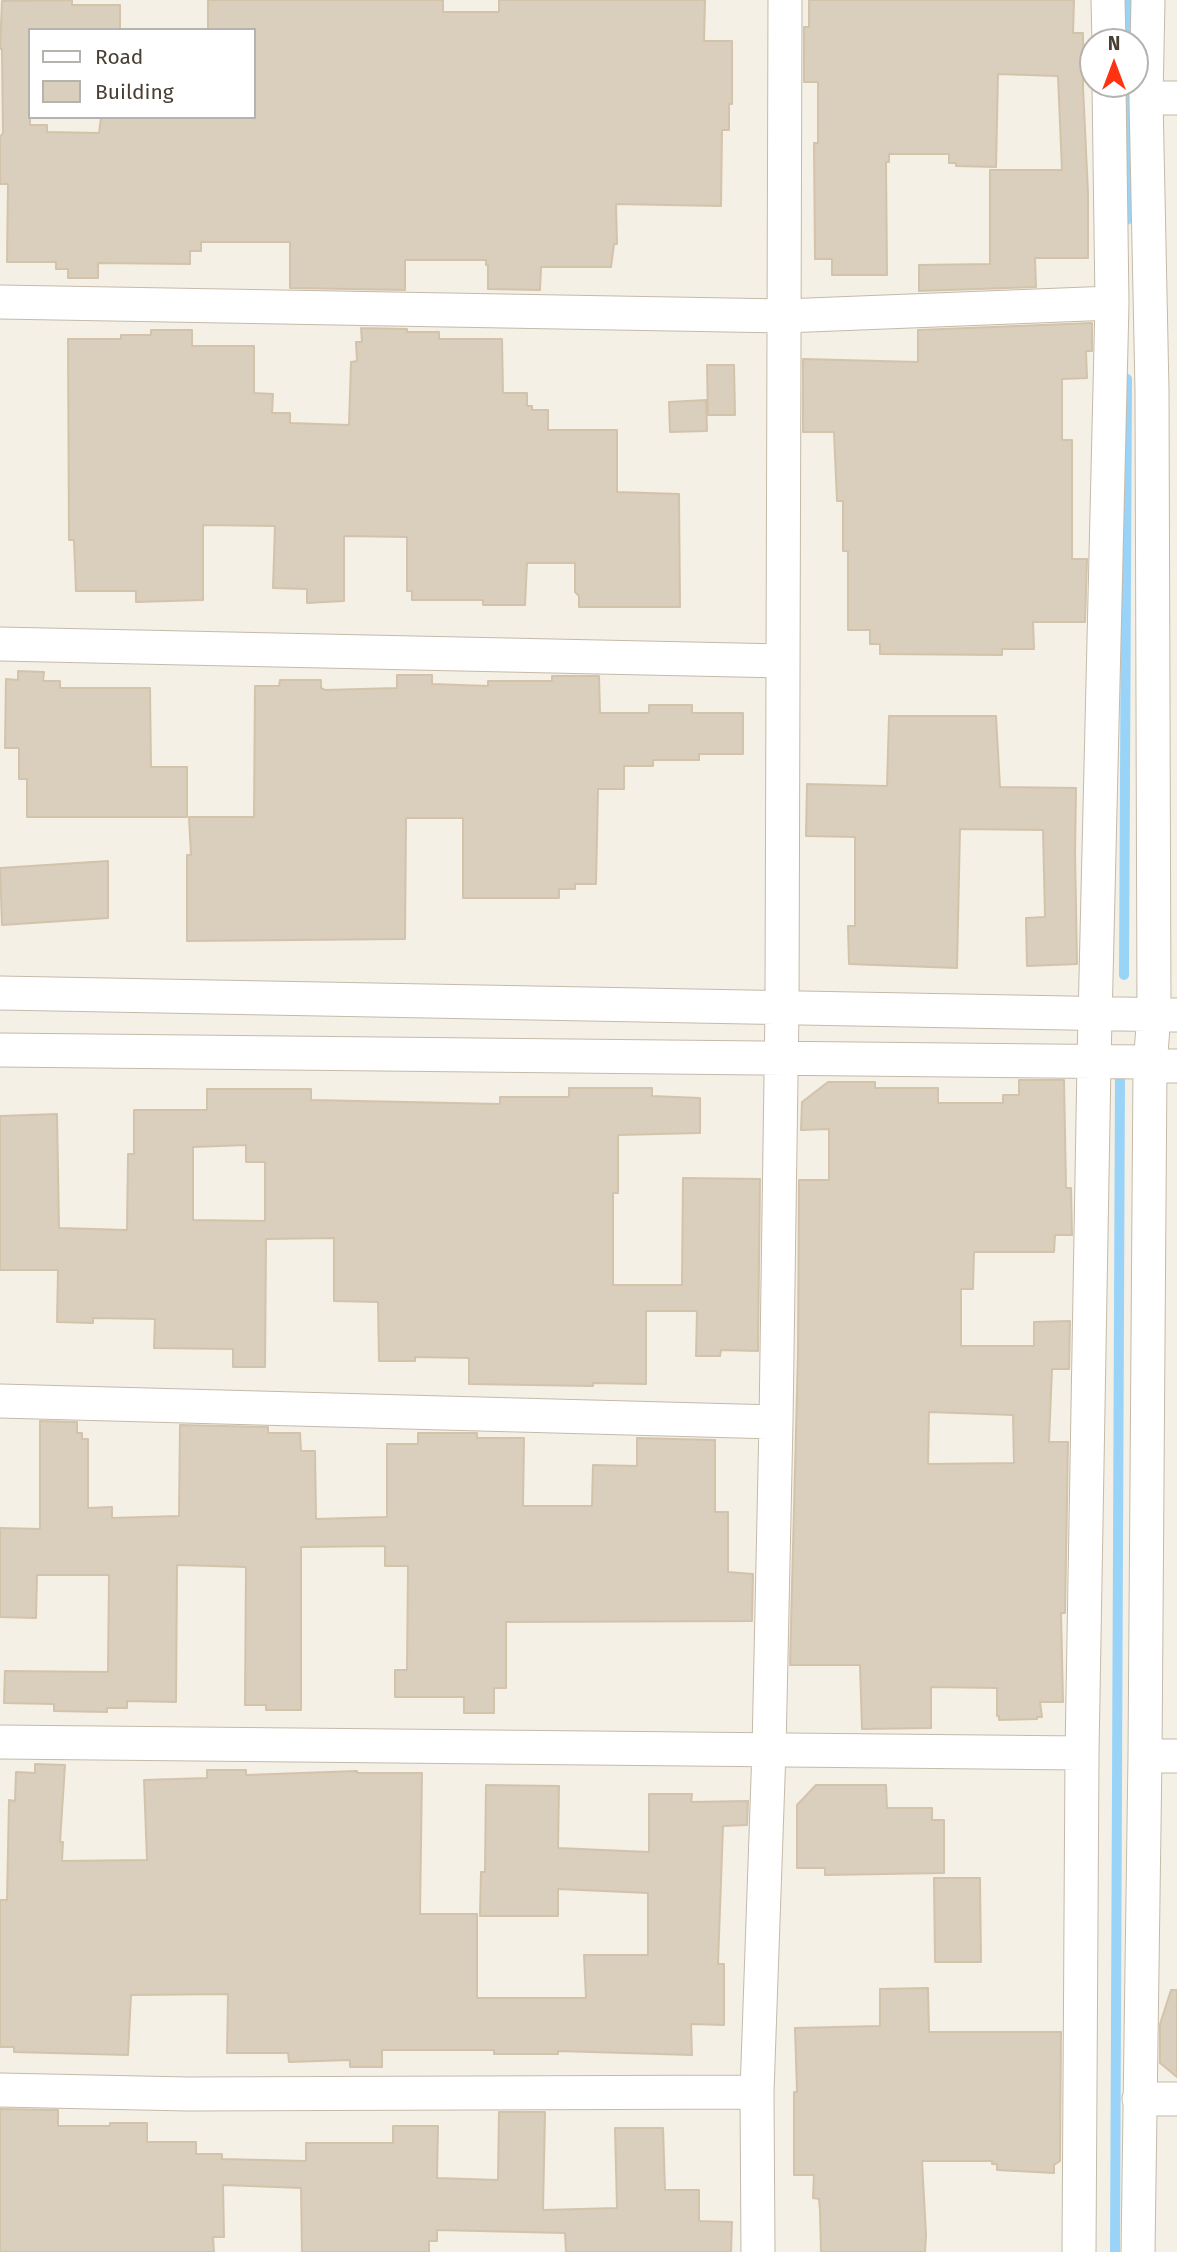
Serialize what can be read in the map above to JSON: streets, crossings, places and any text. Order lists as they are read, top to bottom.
{
  "legend": ["Road", "Building"],
  "north": "top"
}
